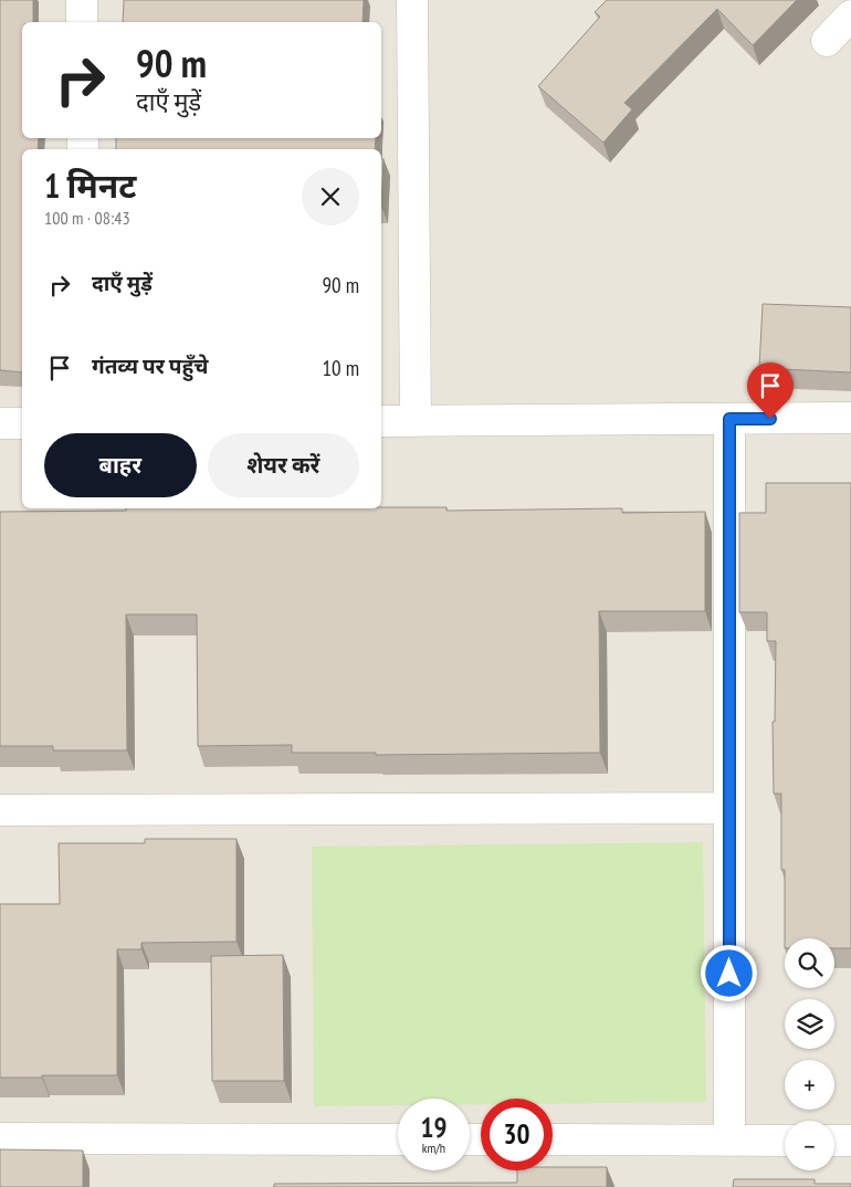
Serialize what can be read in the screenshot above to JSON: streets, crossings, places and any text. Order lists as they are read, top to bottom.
{
  "page": {
    "turn": ["90 m", "दाएँ मुड़ें"],
    "heading": ["1 मिनट", "100 m · 08:43"],
    "list": [
      {
        "name": "दाएँ मुड़ें",
        "value": "90 m"
      },
      {
        "name": "गंतव्य पर पहुँचे",
        "value": "10 m"
      }
    ],
    "buttons": ["बाहर", "शेयर करें"],
    "map_buttons": ["+", "−"],
    "speed": "19 km/h",
    "limit": "30"
  }
}
